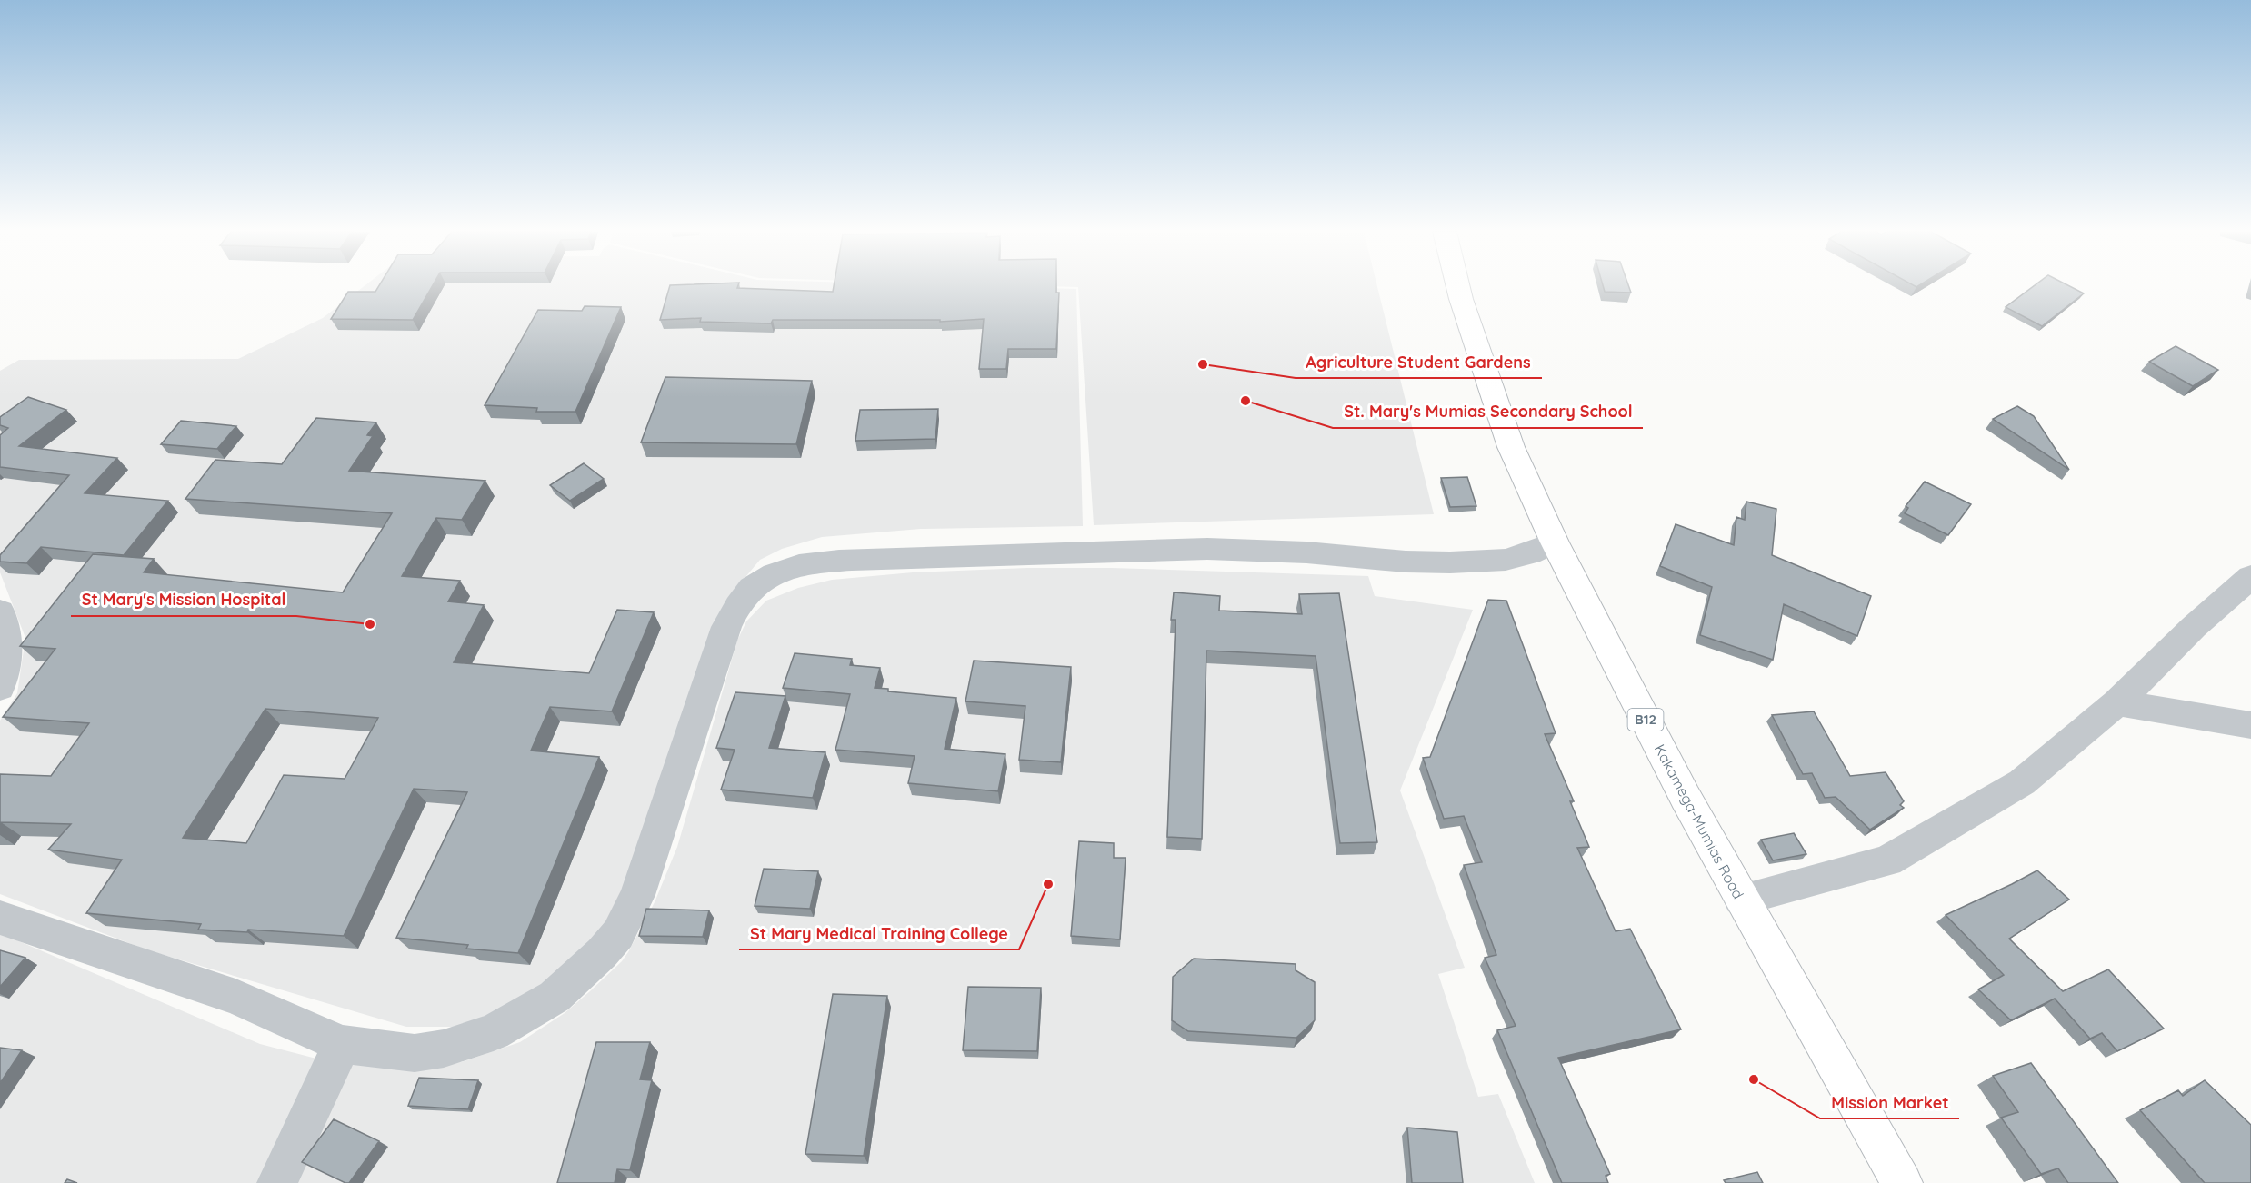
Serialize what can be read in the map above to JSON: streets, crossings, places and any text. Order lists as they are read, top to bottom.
{
  "streets": {
    "highway": ["B12", "Kakamega-Mumias Road"]
  },
  "places": [
    "Agriculture Student Gardens",
    "St. Mary's Mumias Secondary School",
    "St Mary's Mission Hospital",
    "St Mary Medical Training College",
    "Mission Market"
  ]
}
